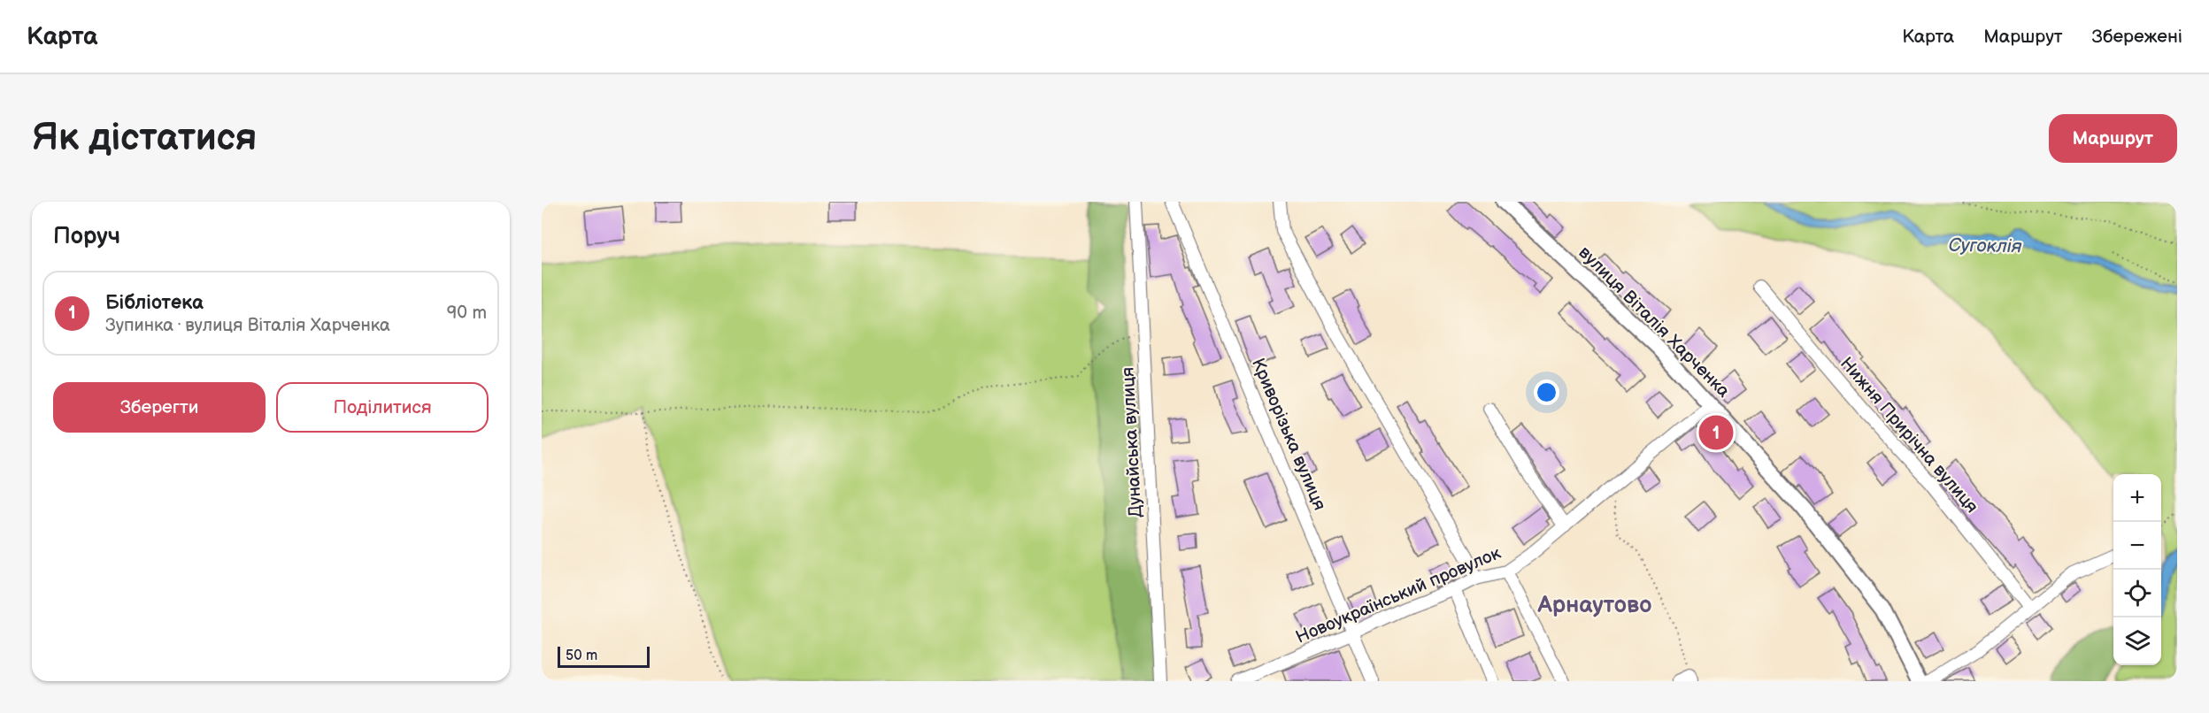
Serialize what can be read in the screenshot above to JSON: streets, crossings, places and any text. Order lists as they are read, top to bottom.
{
  "streets": {
    "street": [
      "вулиця Віталія Харченка",
      "Криворізька вулиця",
      "Нижня Прирічна вулиця",
      "Дунайська вулиця",
      "Новоукраїнський провулок"
    ]
  },
  "crossings": [
    ["вулиця Віталія Харченка", "Новоукраїнський провулок"],
    ["Криворізька вулиця", "Новоукраїнський провулок"]
  ],
  "districts": ["Арнаутово"],
  "water": ["Сугоклія"],
  "scale_bar": "50 m",
  "page": {
    "header": "Карта",
    "nav": ["Карта", "Маршрут", "Збережені"],
    "buttons": [
      "Маршрут",
      ["Зберегти", "Поділитися"]
    ],
    "title": "Як дістатися",
    "heading": "Поруч",
    "list": [
      {
        "mark": "1",
        "name": "Бібліотека",
        "note": "Зупинка · вулиця Віталія Харченка",
        "value": "90 m"
      }
    ],
    "pins": "1",
    "map_buttons": ["+", "−"],
    "scale": "50 m"
  }
}
